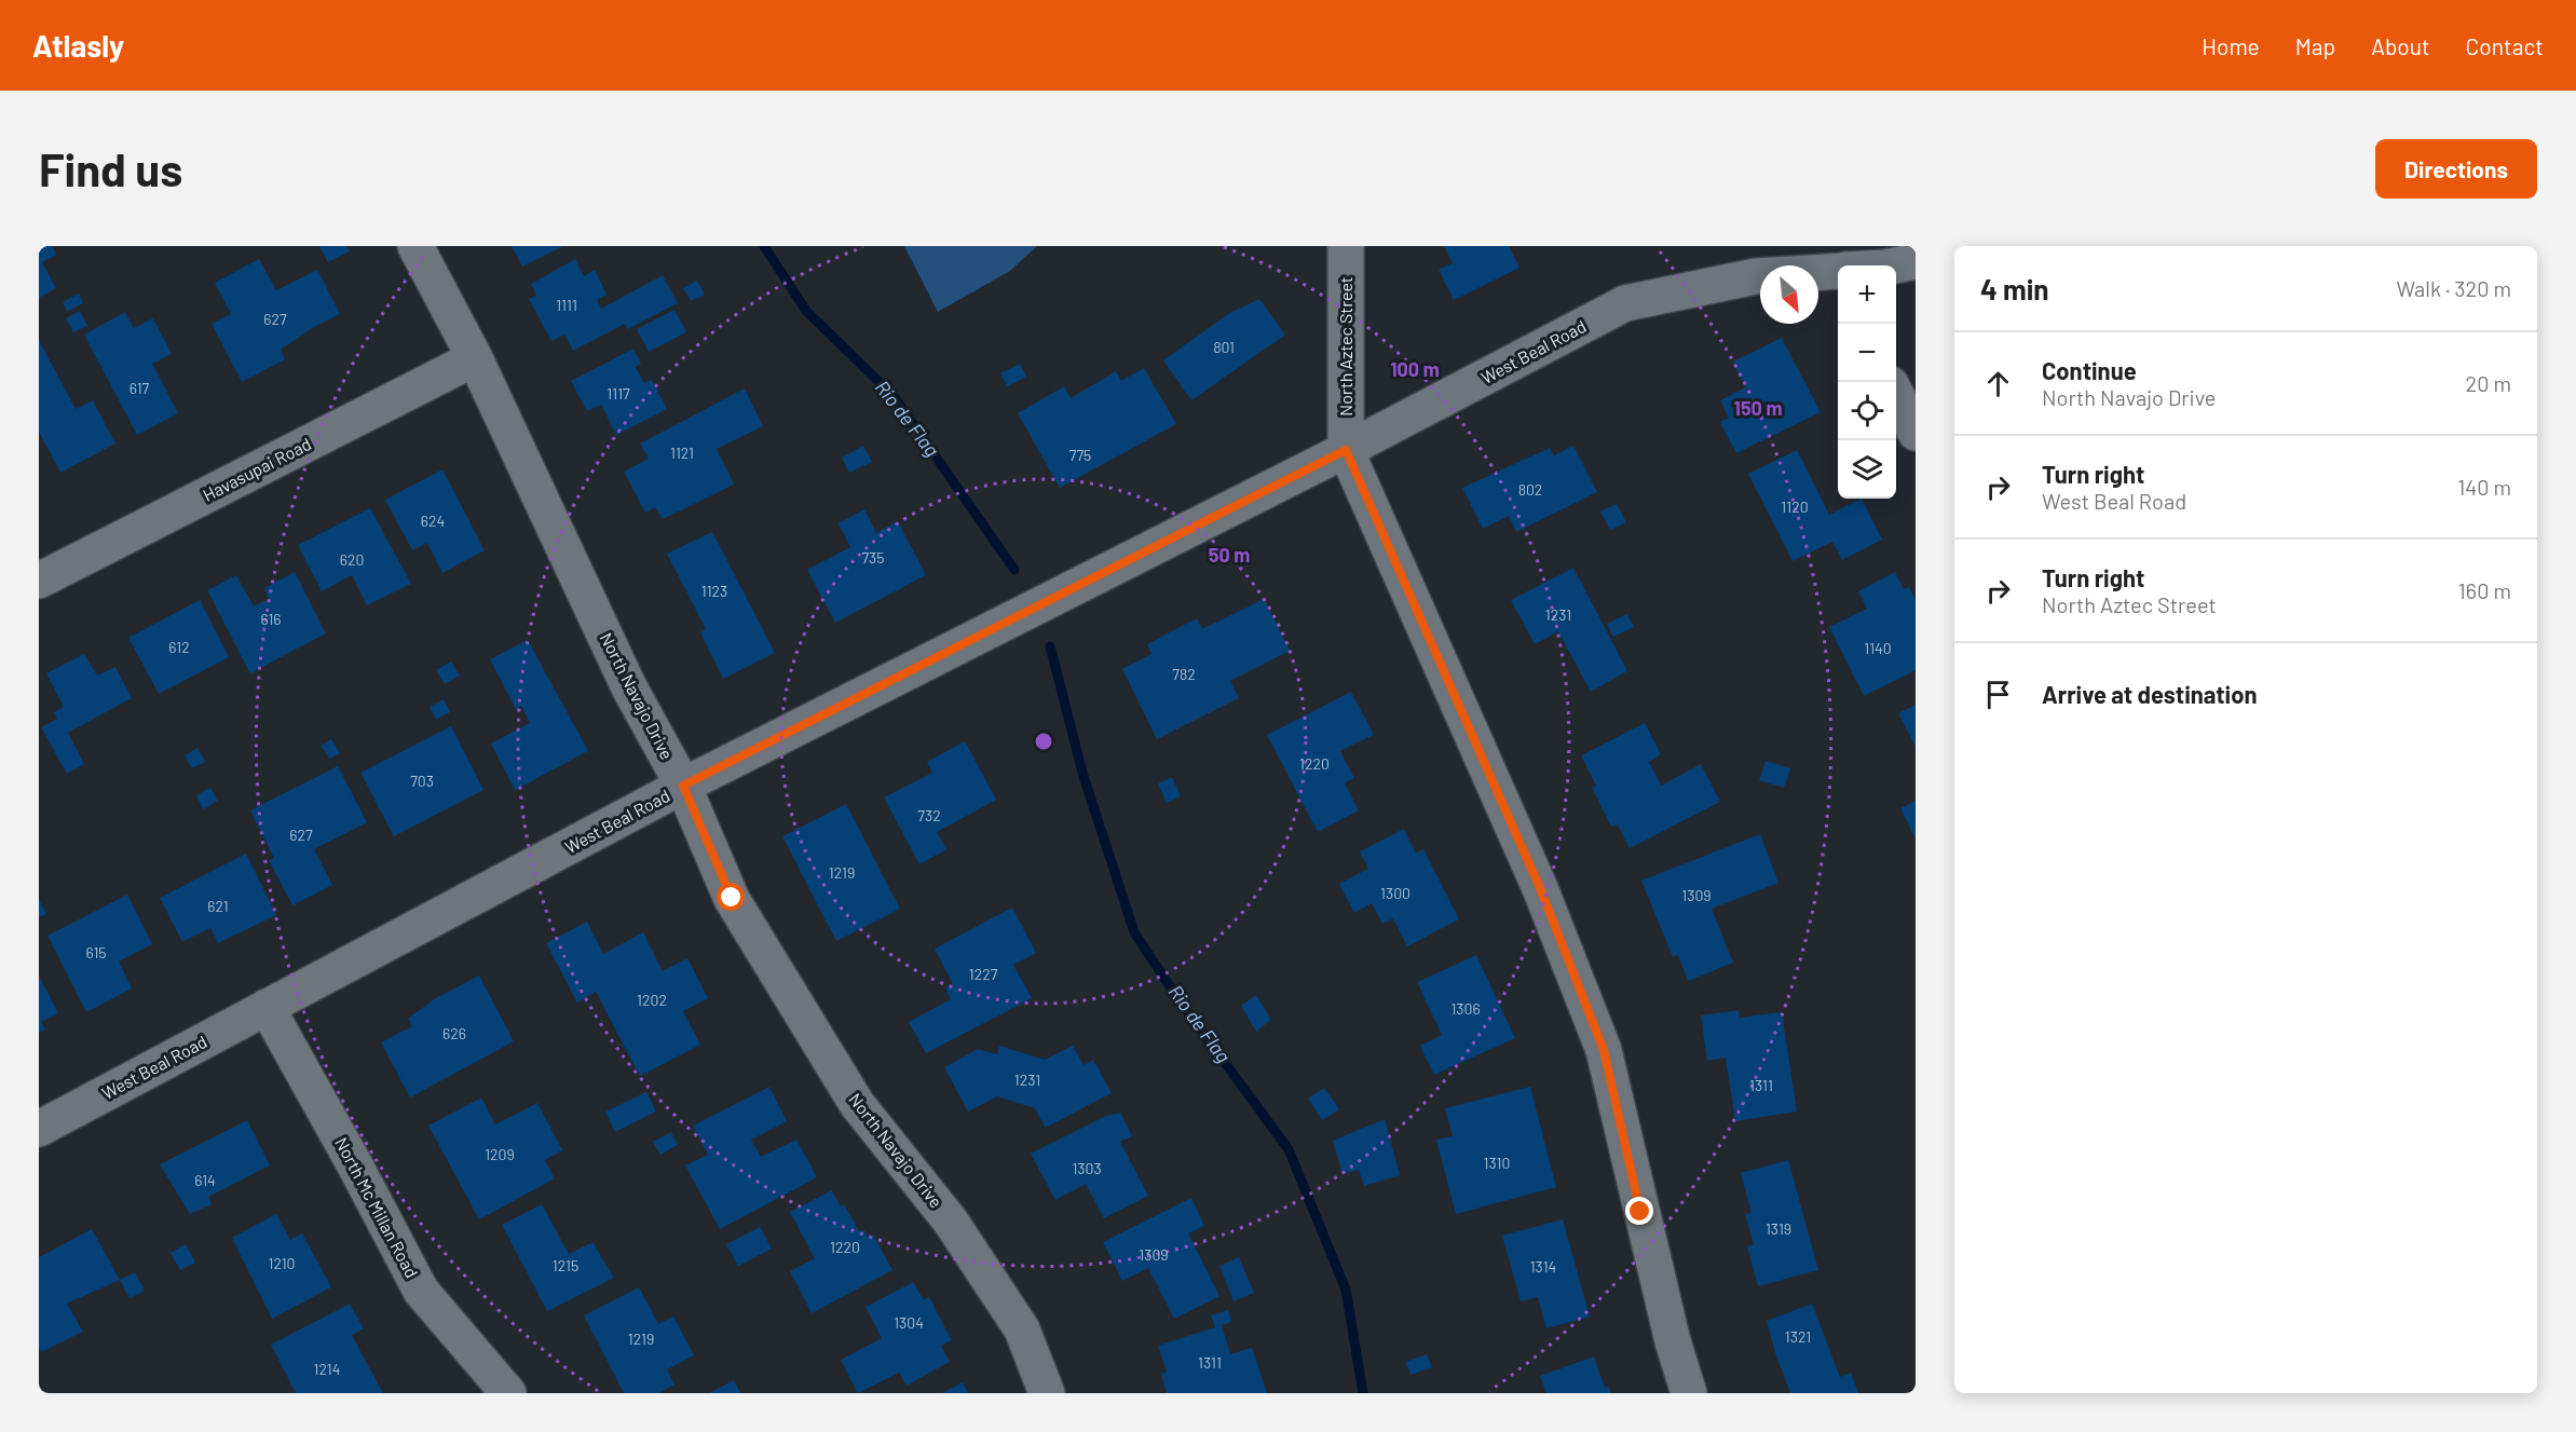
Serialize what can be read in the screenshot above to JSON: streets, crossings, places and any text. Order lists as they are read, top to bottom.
{
  "streets": {
    "street": [
      "North Aztec Street",
      "West Beal Road",
      "Havasupai Road",
      "North Navajo Drive",
      "North Mc Millan Road"
    ]
  },
  "crossings": [
    ["North Aztec Street", "West Beal Road"],
    ["West Beal Road", "North Navajo Drive"],
    ["West Beal Road", "North Mc Millan Road"],
    ["Havasupai Road", "North Navajo Drive"]
  ],
  "water": ["Rio de Flag"],
  "house_numbers": [
    "1111",
    "627",
    "801",
    "617",
    "1117",
    "1121",
    "775",
    "802",
    "1120",
    "624",
    "735",
    "620",
    "1123",
    "1231",
    "616",
    "612",
    "1140",
    "782",
    "1220",
    "703",
    "732",
    "627",
    "1219",
    "1300",
    "1309",
    "621",
    "615",
    "1227",
    "1202",
    "1306",
    "626",
    "1231",
    "1311",
    "1209",
    "1310",
    "1303",
    "614",
    "1319",
    "1220",
    "1309",
    "1210",
    "1215",
    "1314",
    "1304",
    "1321",
    "1219",
    "1311",
    "1214"
  ],
  "north": "bottom right",
  "page": {
    "header": "Atlasly",
    "nav": [
      "Home",
      "Map",
      "About",
      "Contact"
    ],
    "buttons": "Directions",
    "title": "Find us",
    "heading": ["4 min", "Walk · 320 m"],
    "map_buttons": ["+", "−"],
    "list": [
      ["Continue", "North Navajo Drive", "20 m"],
      ["Turn right", "West Beal Road", "140 m"],
      ["Turn right", "North Aztec Street", "160 m"],
      "Arrive at destination"
    ]
  },
  "rings": ["100 m", "150 m", "50 m"]
}
